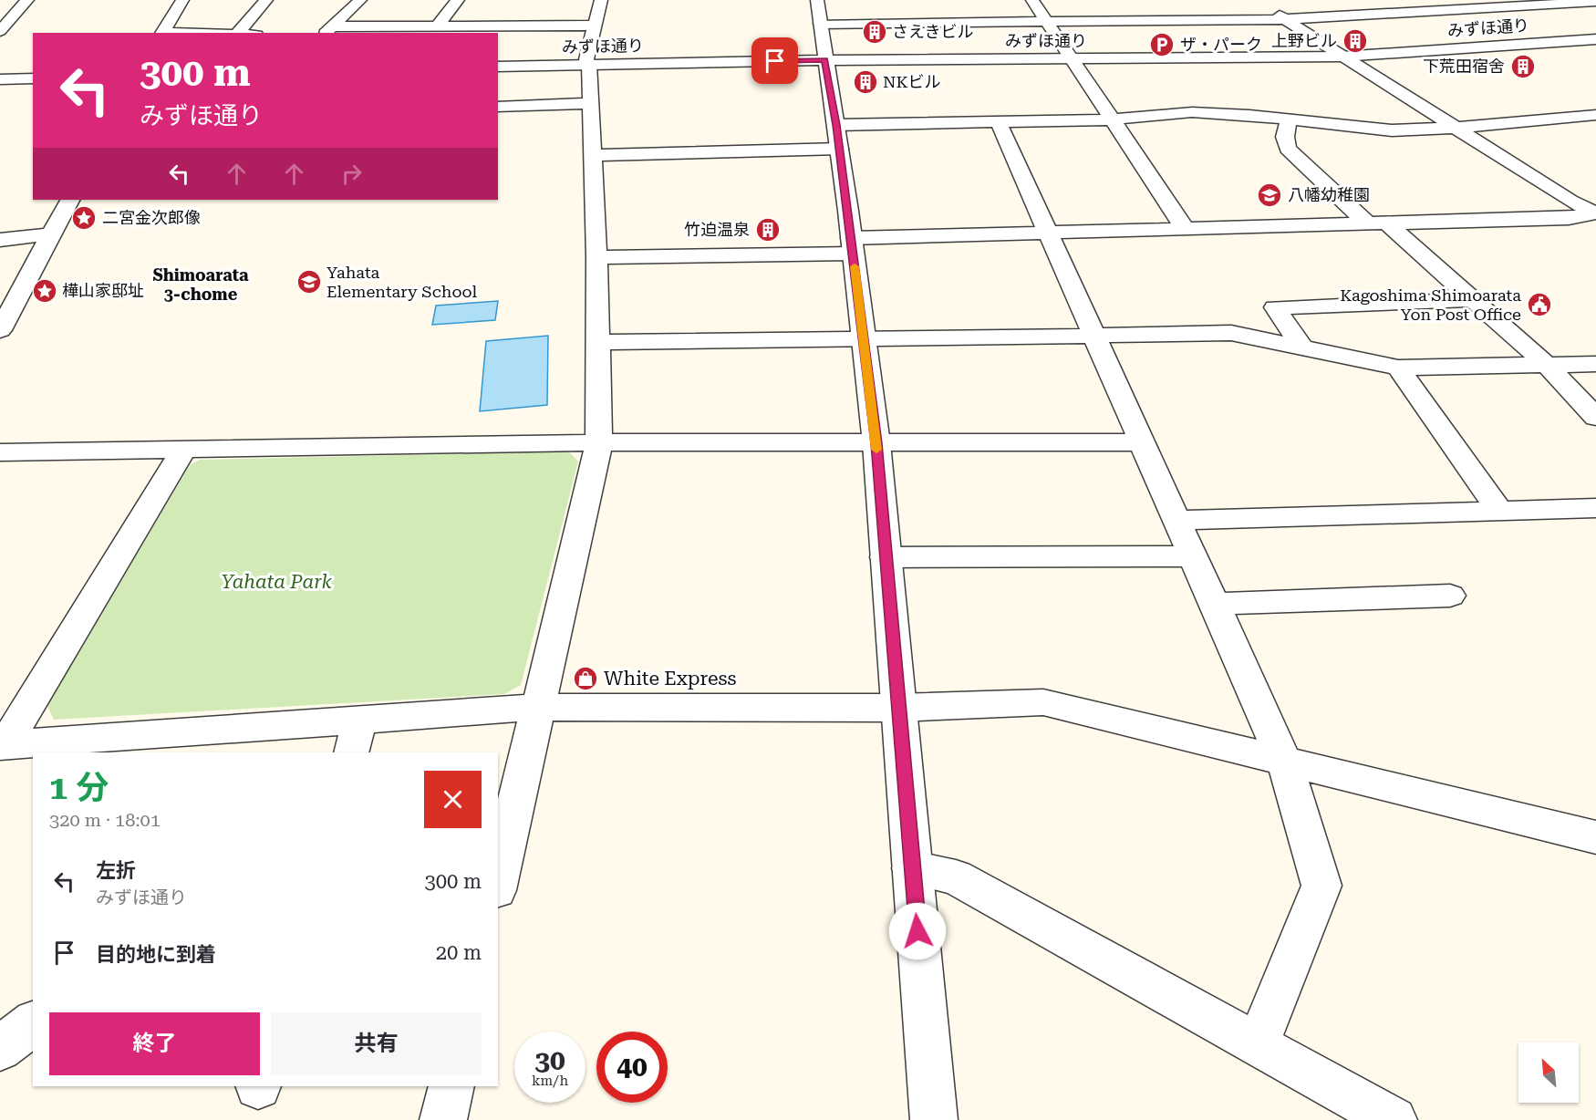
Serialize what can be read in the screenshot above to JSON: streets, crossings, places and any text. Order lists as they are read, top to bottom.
{
  "streets": {
    "street": ["みずほ通り"]
  },
  "districts": ["Shimoarata 3-chome"],
  "parks": ["Yahata Park"],
  "places": {
    "building": [
      "さえきビル",
      "上野ビル",
      "下荒田宿舍",
      "NKビル",
      "竹迫温泉"
    ],
    "parking": ["ザ・パーク"],
    "school or university": ["八幡幼稚園", "Yahata Elementary School"],
    "place": ["二宮金次郎像", "樺山家邸址"],
    "public building": ["Kagoshima Shimoarata Yon Post Office"],
    "shop": ["White Express"]
  },
  "north": "top left",
  "page": {
    "turn": ["300 m", "みずほ通り"],
    "heading": ["1 分", "320 m · 18:01"],
    "list": [
      {
        "name": "左折",
        "note": "みずほ通り",
        "value": "300 m"
      },
      {
        "name": "目的地に到着",
        "value": "20 m"
      }
    ],
    "buttons": ["終了", "共有"],
    "speed": "30 km/h",
    "limit": "40"
  }
}
